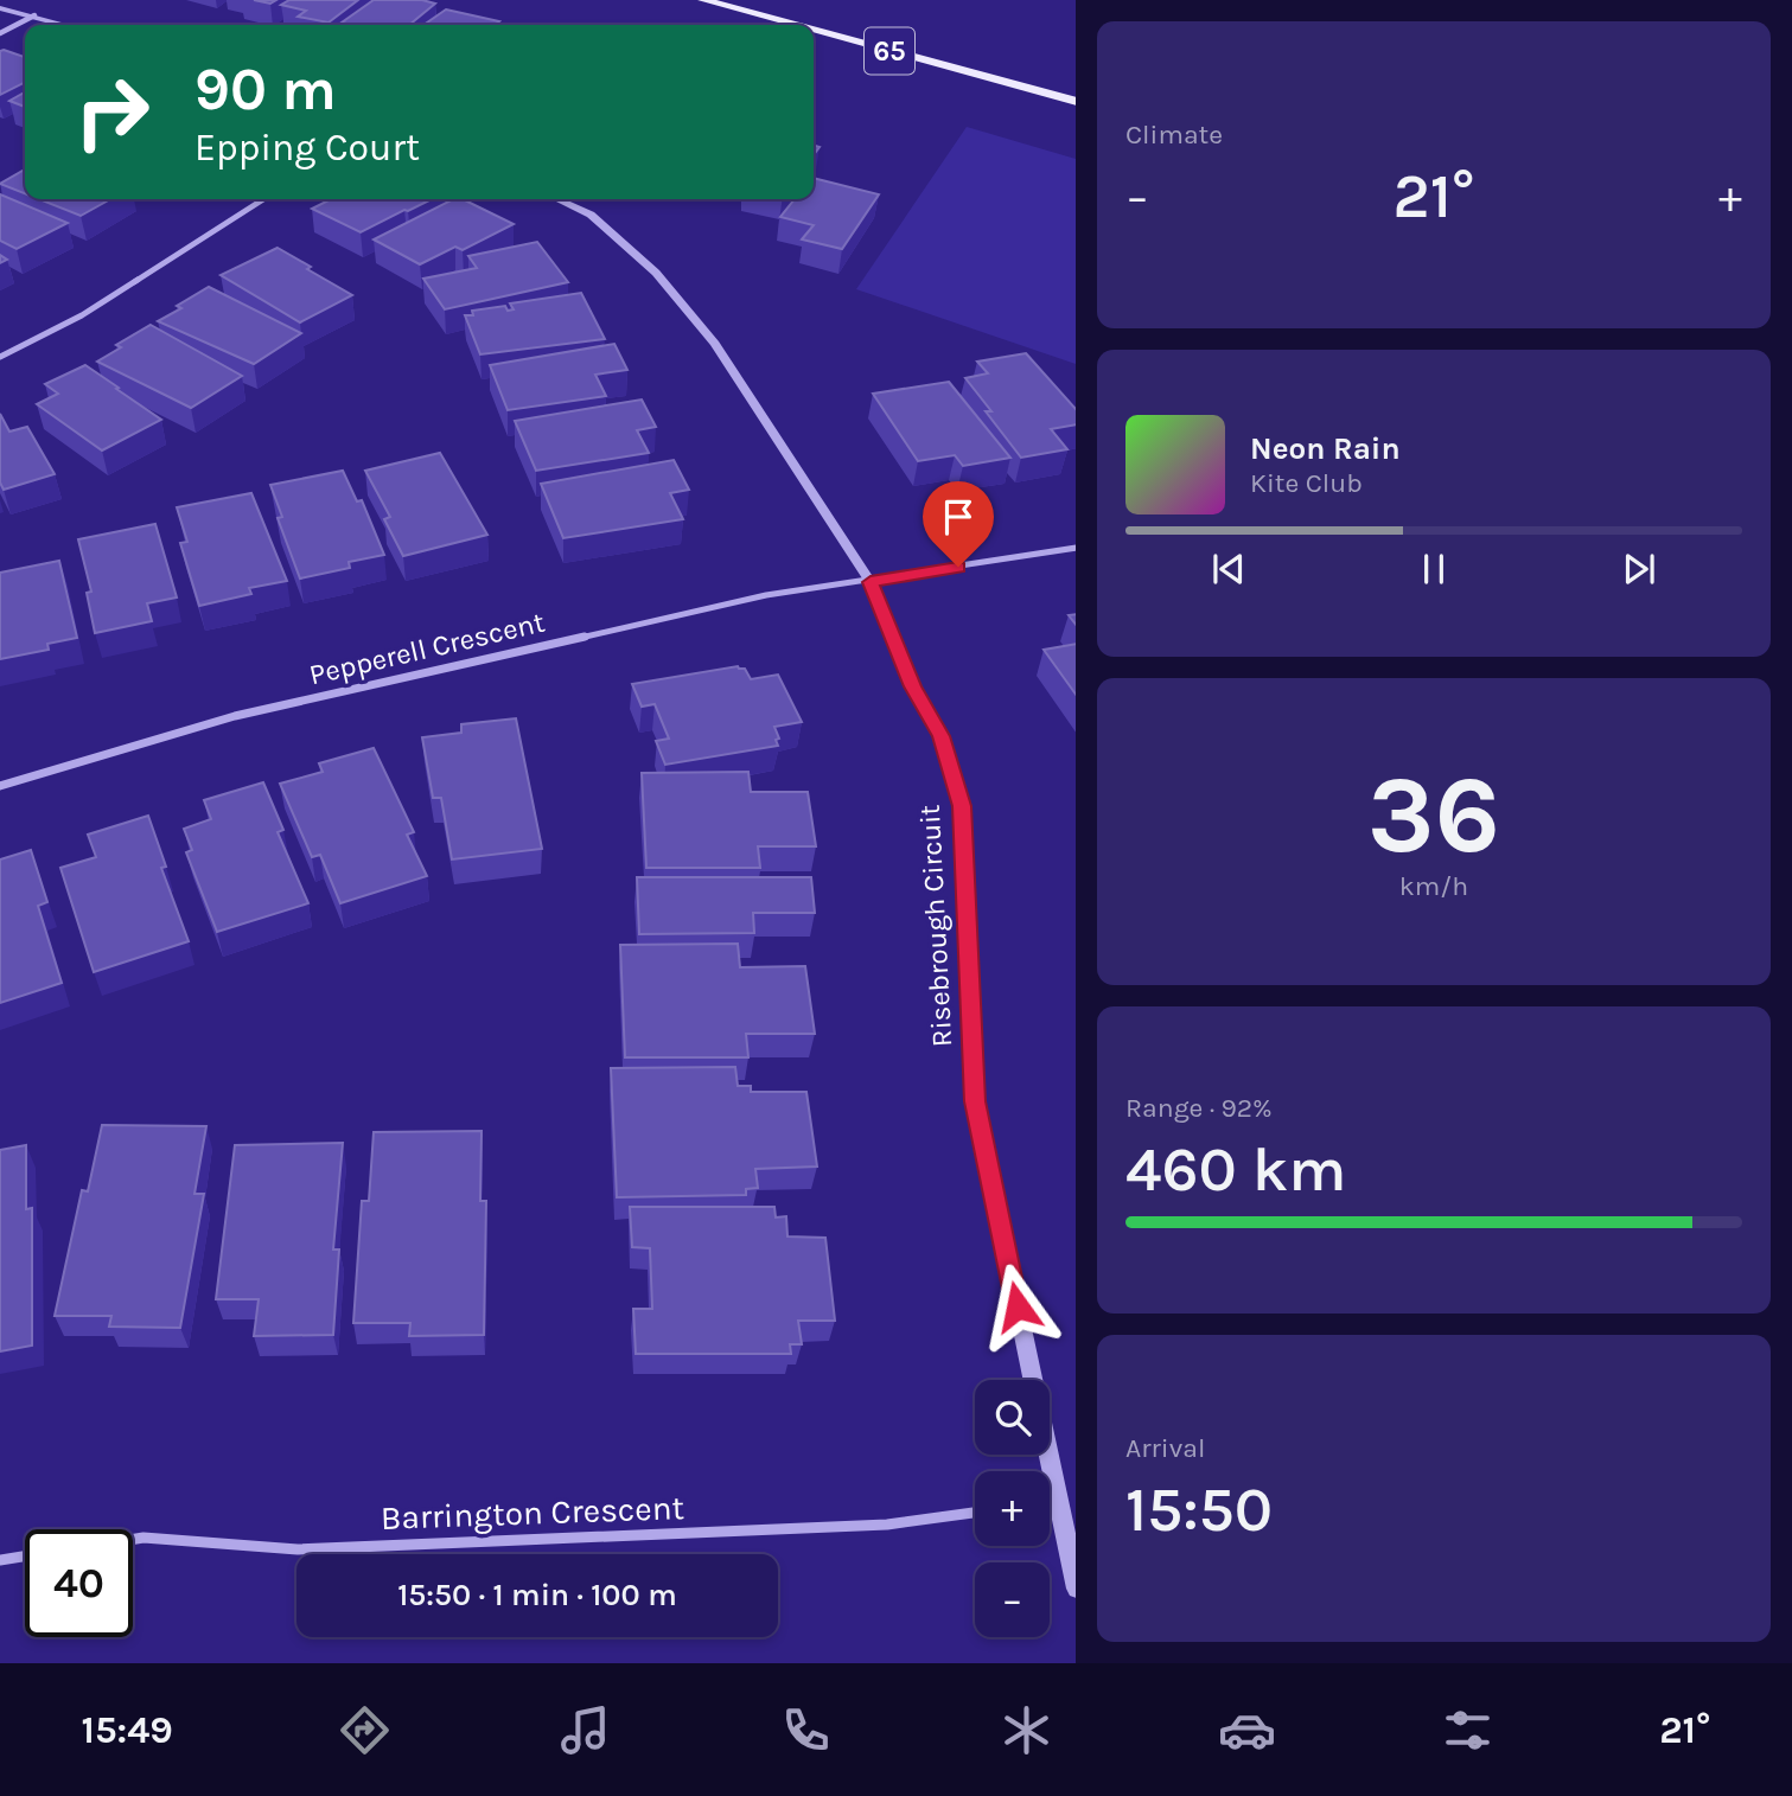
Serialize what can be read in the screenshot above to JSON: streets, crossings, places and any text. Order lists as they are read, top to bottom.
{
  "streets": {
    "main road": ["65"],
    "street": ["Pepperell Crescent", "Risebrough Circuit", "Barrington Crescent"]
  },
  "crossings": [
    ["Pepperell Crescent", "Risebrough Circuit"]
  ],
  "page": {
    "tile": [
      "Climate",
      ["36", "km/h"],
      ["Range · 92%", "460 km"],
      ["Arrival", "15:50"]
    ],
    "turn": ["90 m", "Epping Court"],
    "heat": ["−", "21°", "+"],
    "song": ["Neon Rain", "Kite Club"],
    "map_buttons": ["+", "−"],
    "limit": "40",
    "trip": "15:50 · 1 min · 100 m",
    "tabs": ["15:49", "21°"]
  }
}
